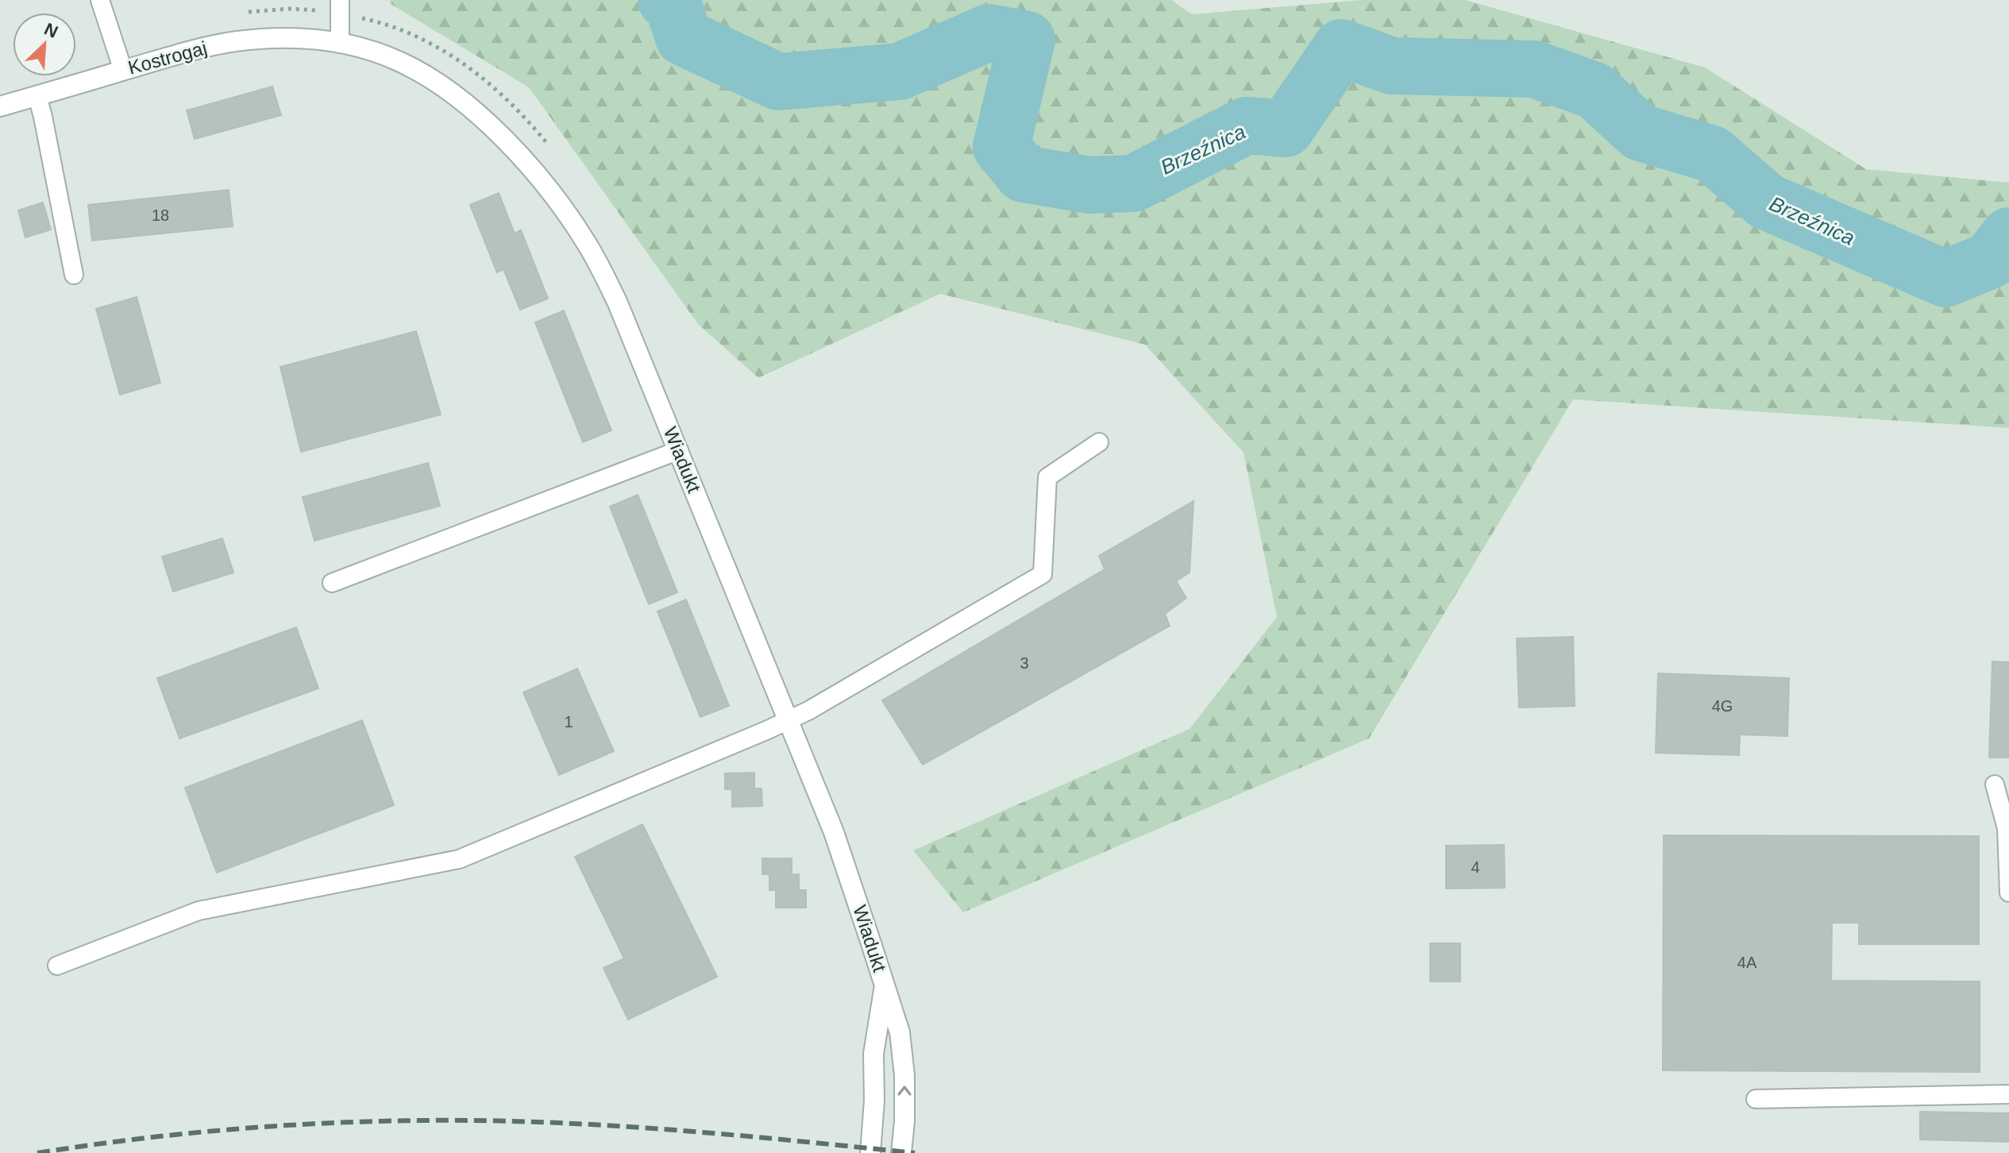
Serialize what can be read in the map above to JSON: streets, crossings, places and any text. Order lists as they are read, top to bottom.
{
  "streets": {
    "street": ["Kostrogaj", "Wiadukt"]
  },
  "crossings": [
    ["Kostrogaj", "Wiadukt"]
  ],
  "water": ["Brzeźnica"],
  "house_numbers": [
    "18",
    "3",
    "4G",
    "1",
    "4",
    "4A"
  ],
  "north": "top right"
}
